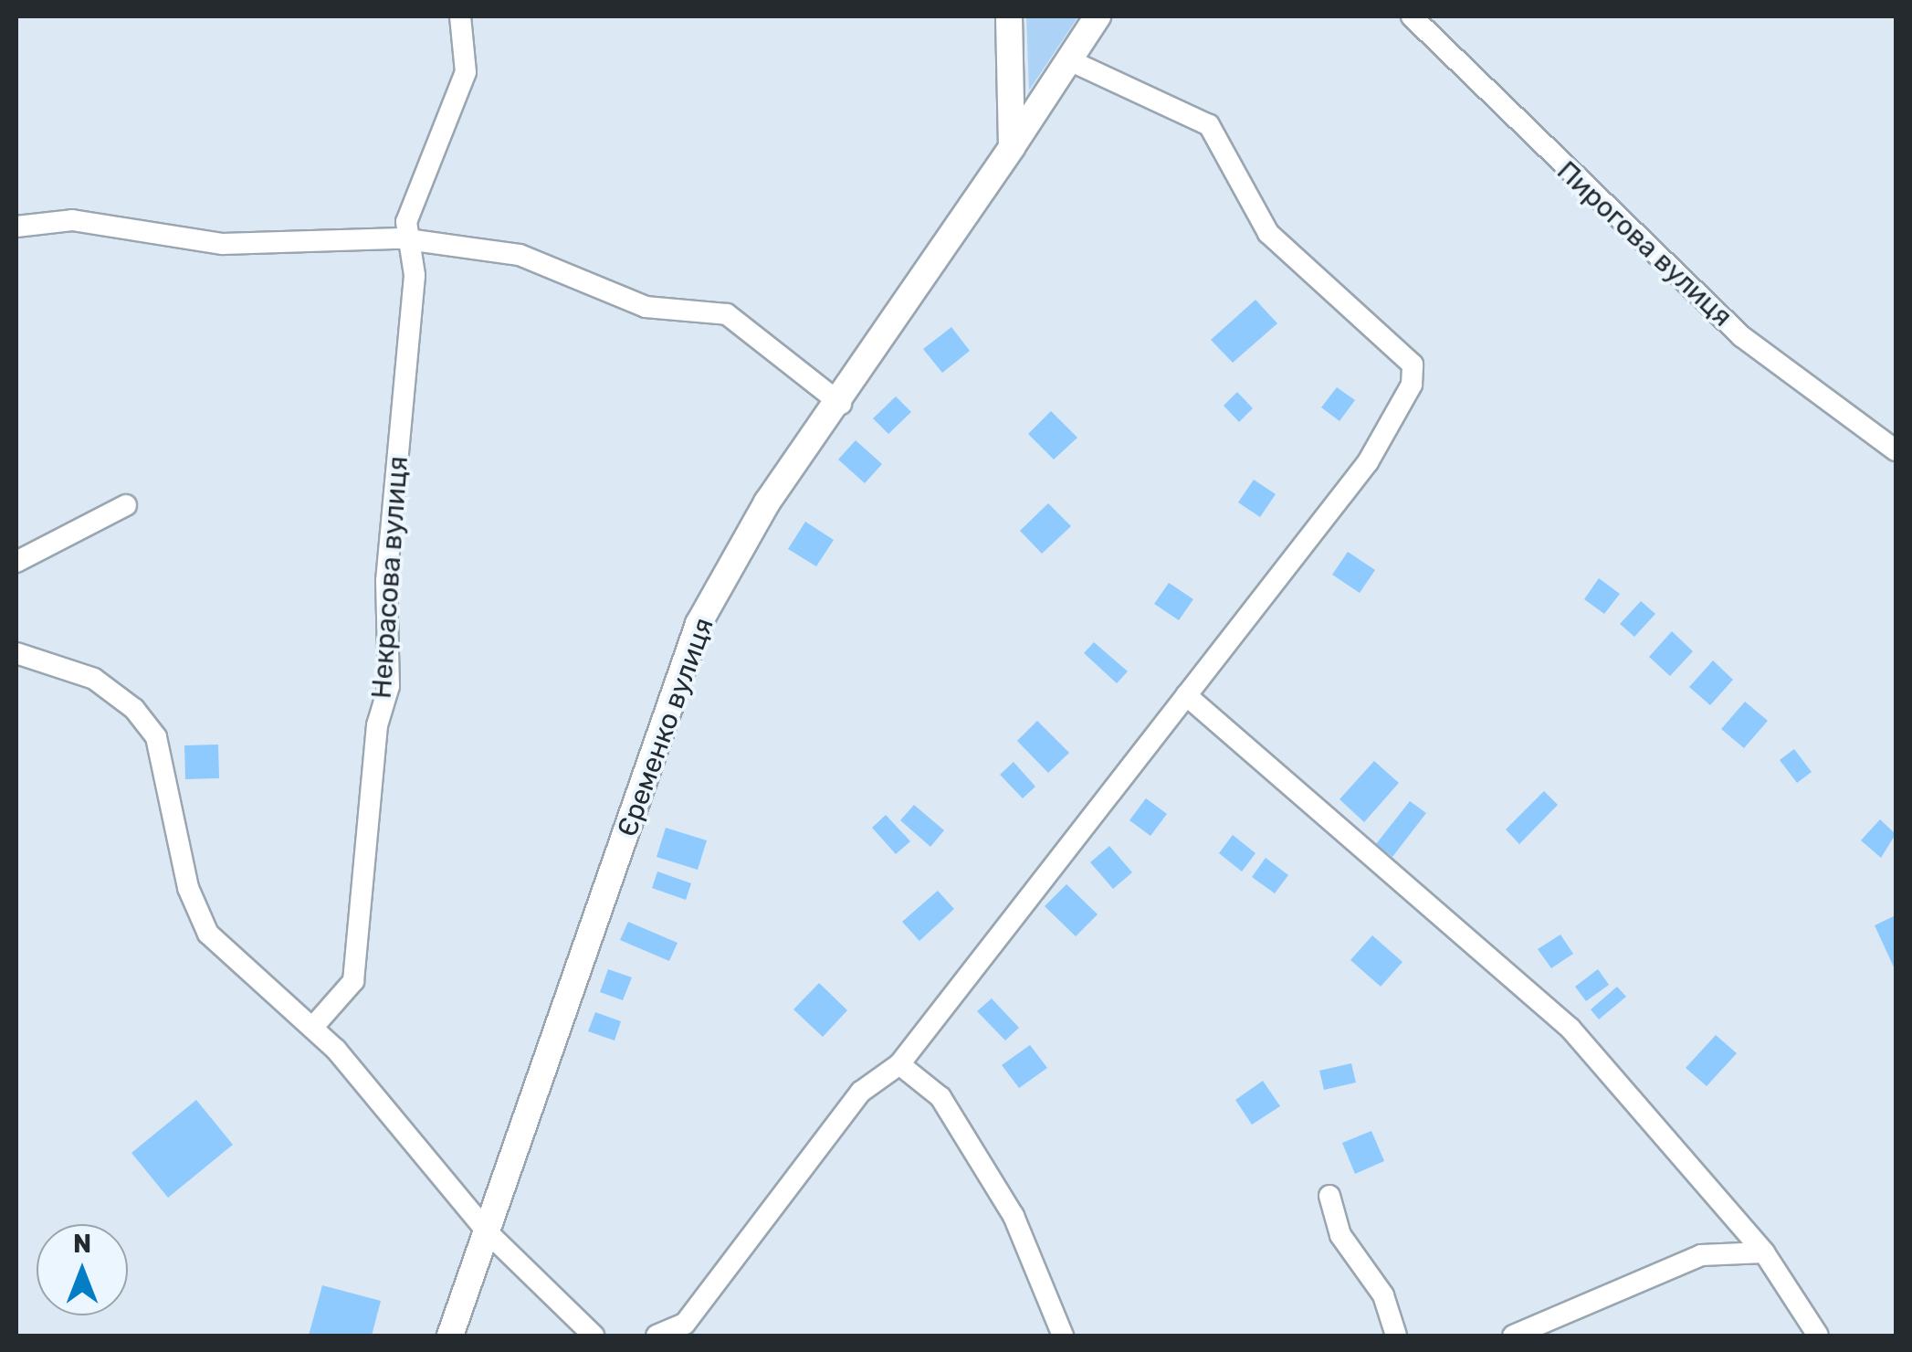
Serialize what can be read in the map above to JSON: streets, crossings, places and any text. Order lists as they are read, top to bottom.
{
  "streets": {
    "street": ["Пирогова вулиця", "Некрасова вулиця", "Єременко вулиця"]
  },
  "north": "top"
}
